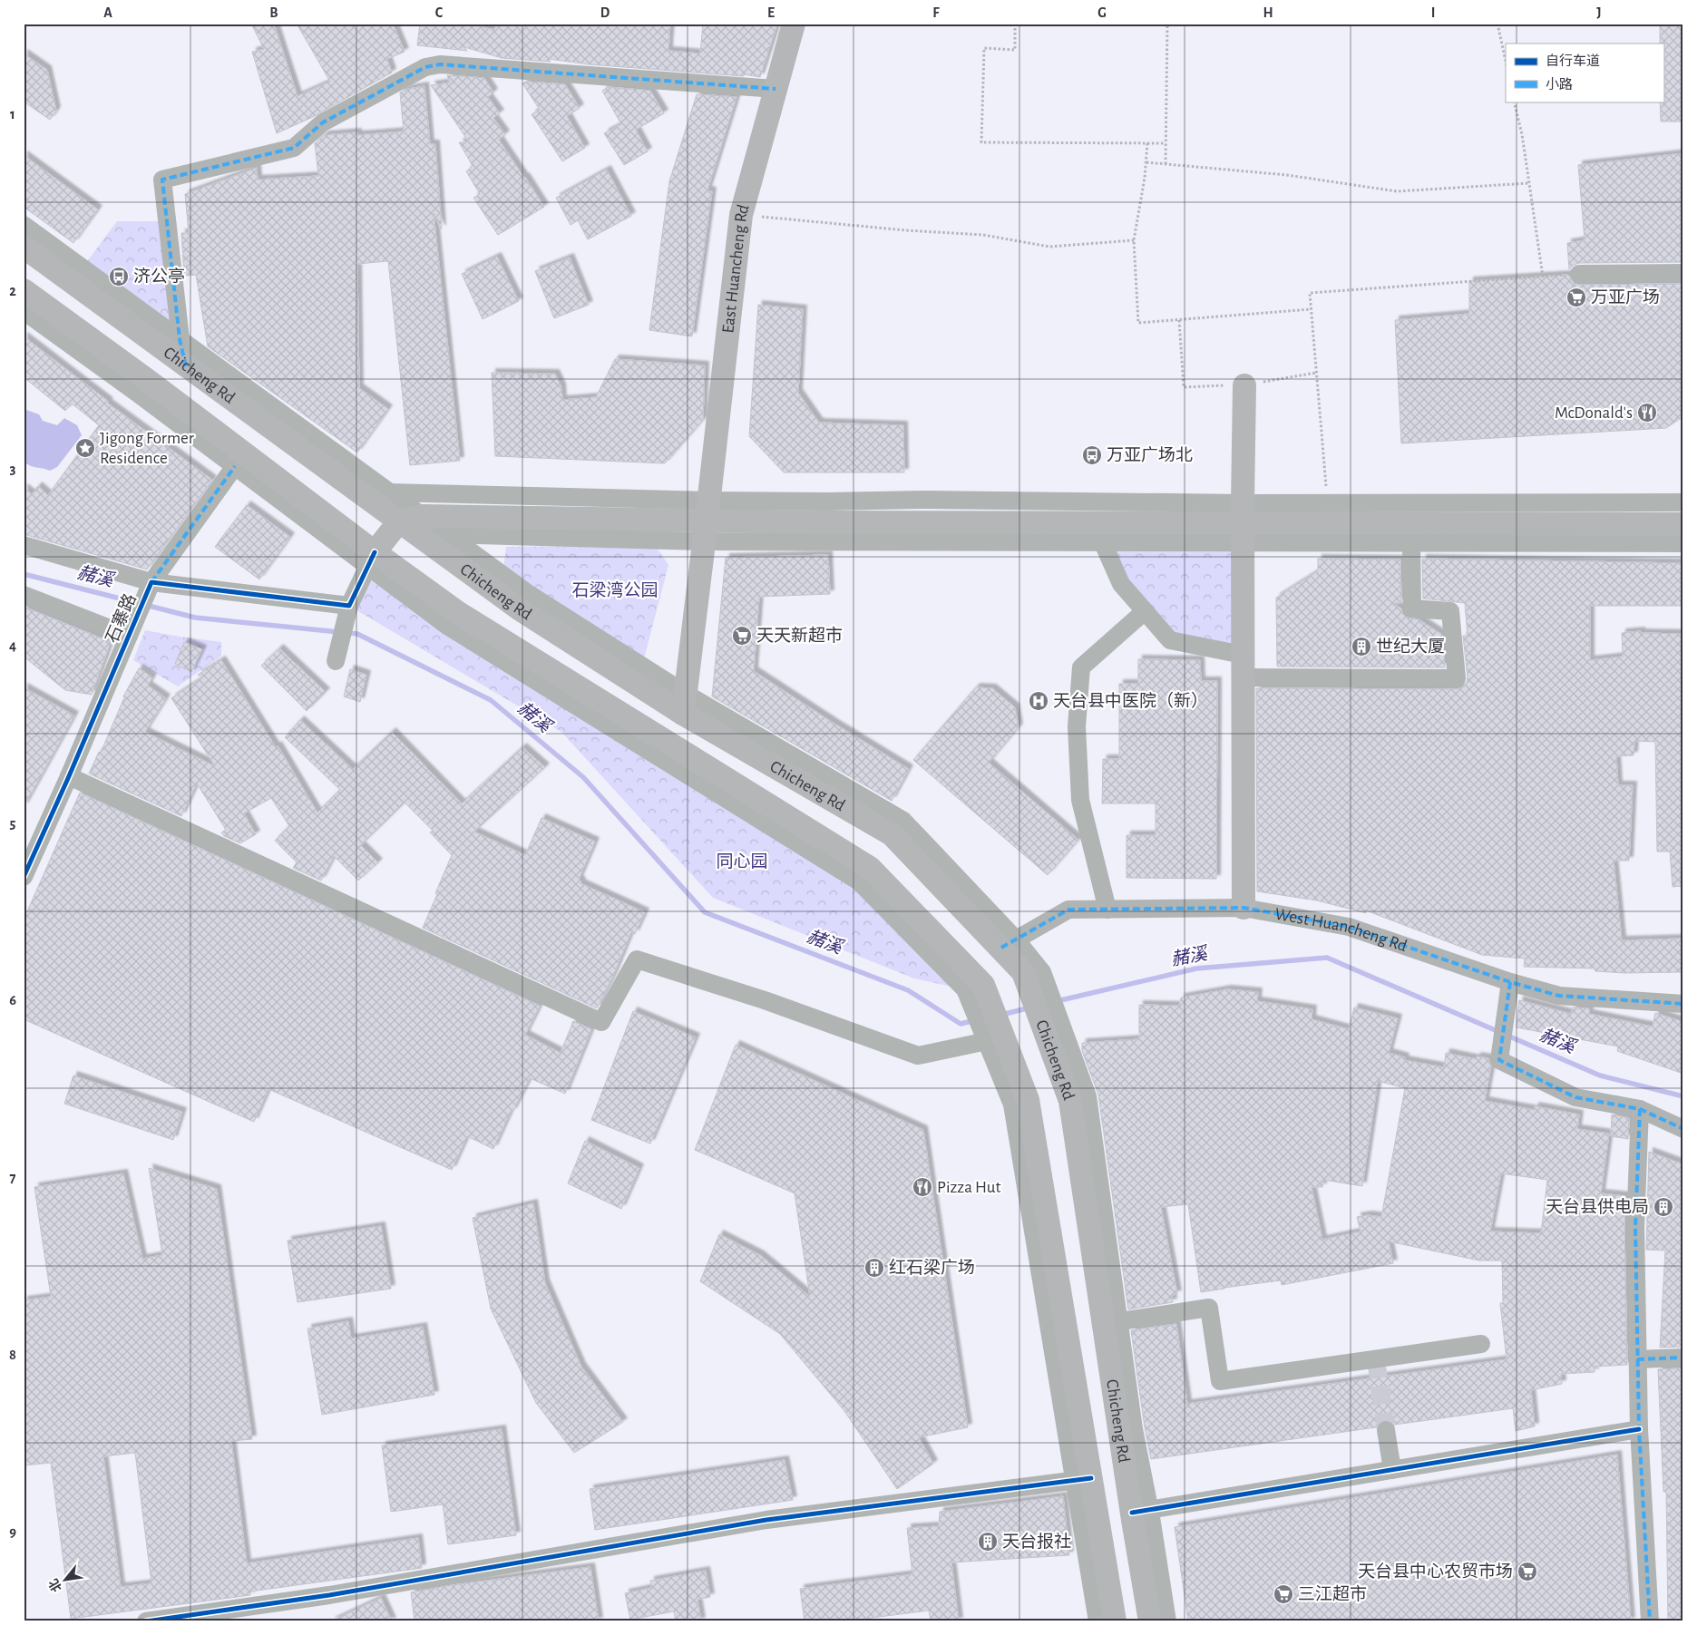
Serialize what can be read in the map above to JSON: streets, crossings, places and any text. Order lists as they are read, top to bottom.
{
  "streets": {
    "main road": ["East Huancheng Rd", "Chicheng Rd"],
    "street": ["石寨路", "West Huancheng Rd"]
  },
  "crossings": [
    ["East Huancheng Rd", "Chicheng Rd"],
    ["Chicheng Rd", "West Huancheng Rd"]
  ],
  "water": ["赭溪"],
  "parks": ["石梁湾公园", "同心园"],
  "places": {
    "bus stop": ["济公亭", "万亚广场北"],
    "supermarket": [
      "万亚广场",
      "天天新超市",
      "天台县中心农贸市场",
      "三江超市"
    ],
    "restaurant": ["McDonald's", "Pizza Hut"],
    "place": ["Jigong Former Residence"],
    "building": [
      "世纪大厦",
      "天台县供电局",
      "红石梁广场",
      "天台报社"
    ],
    "hospital": ["天台县中医院（新）"]
  },
  "legend": ["自行车道", "小路"],
  "north": "bottom left",
  "grid": {
    "columns": [
      "A",
      "B",
      "C",
      "D",
      "E",
      "F",
      "G",
      "H",
      "I",
      "J"
    ],
    "rows": [
      "1",
      "2",
      "3",
      "4",
      "5",
      "6",
      "7",
      "8",
      "9"
    ]
  }
}
